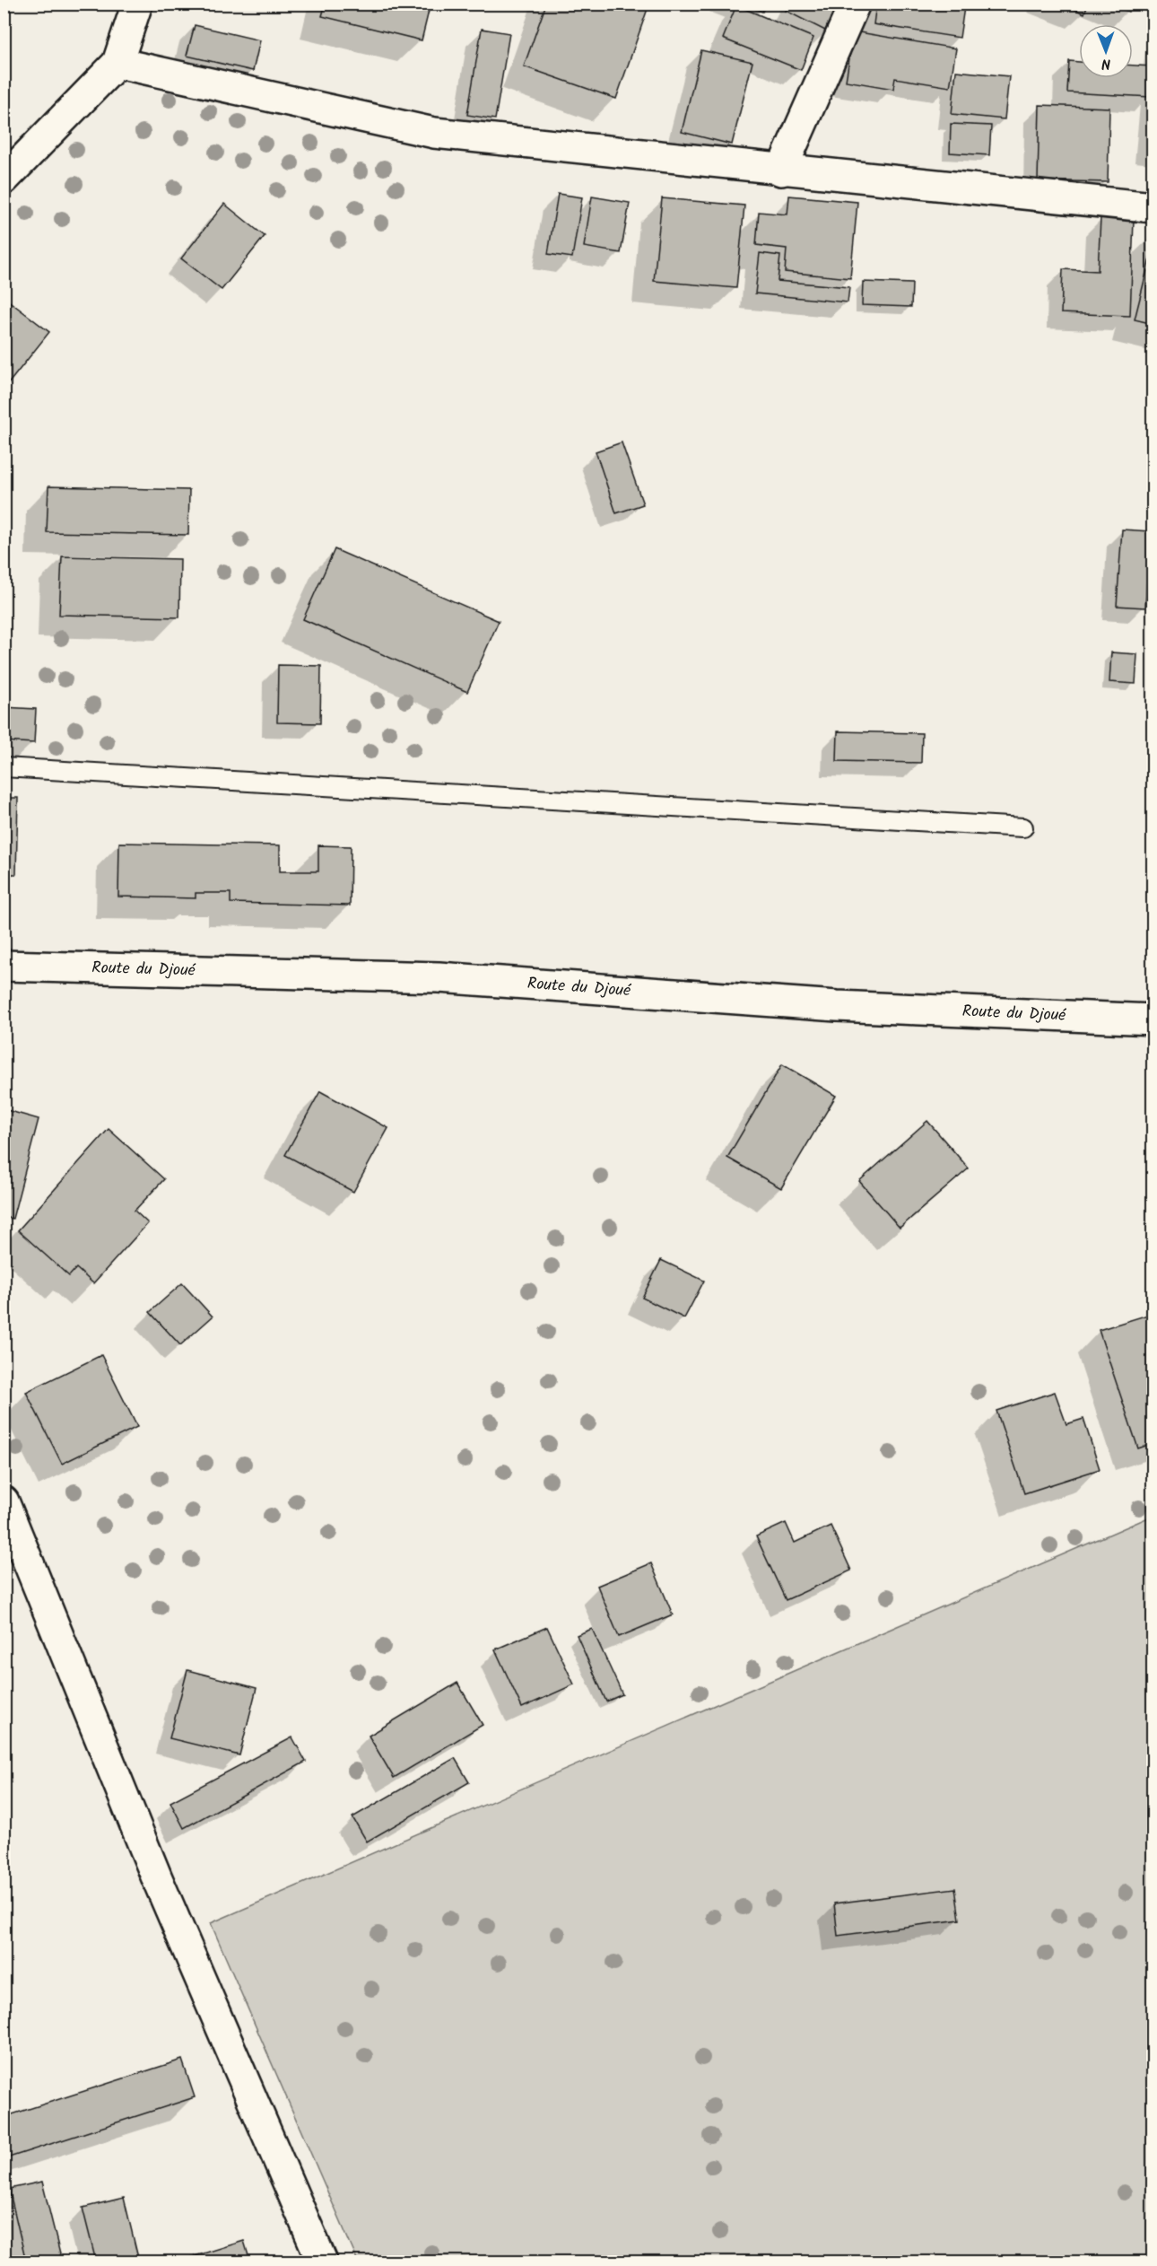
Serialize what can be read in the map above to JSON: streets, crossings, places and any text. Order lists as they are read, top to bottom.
{
  "streets": {
    "street": ["Route du Djoué"]
  },
  "north": "bottom"
}
